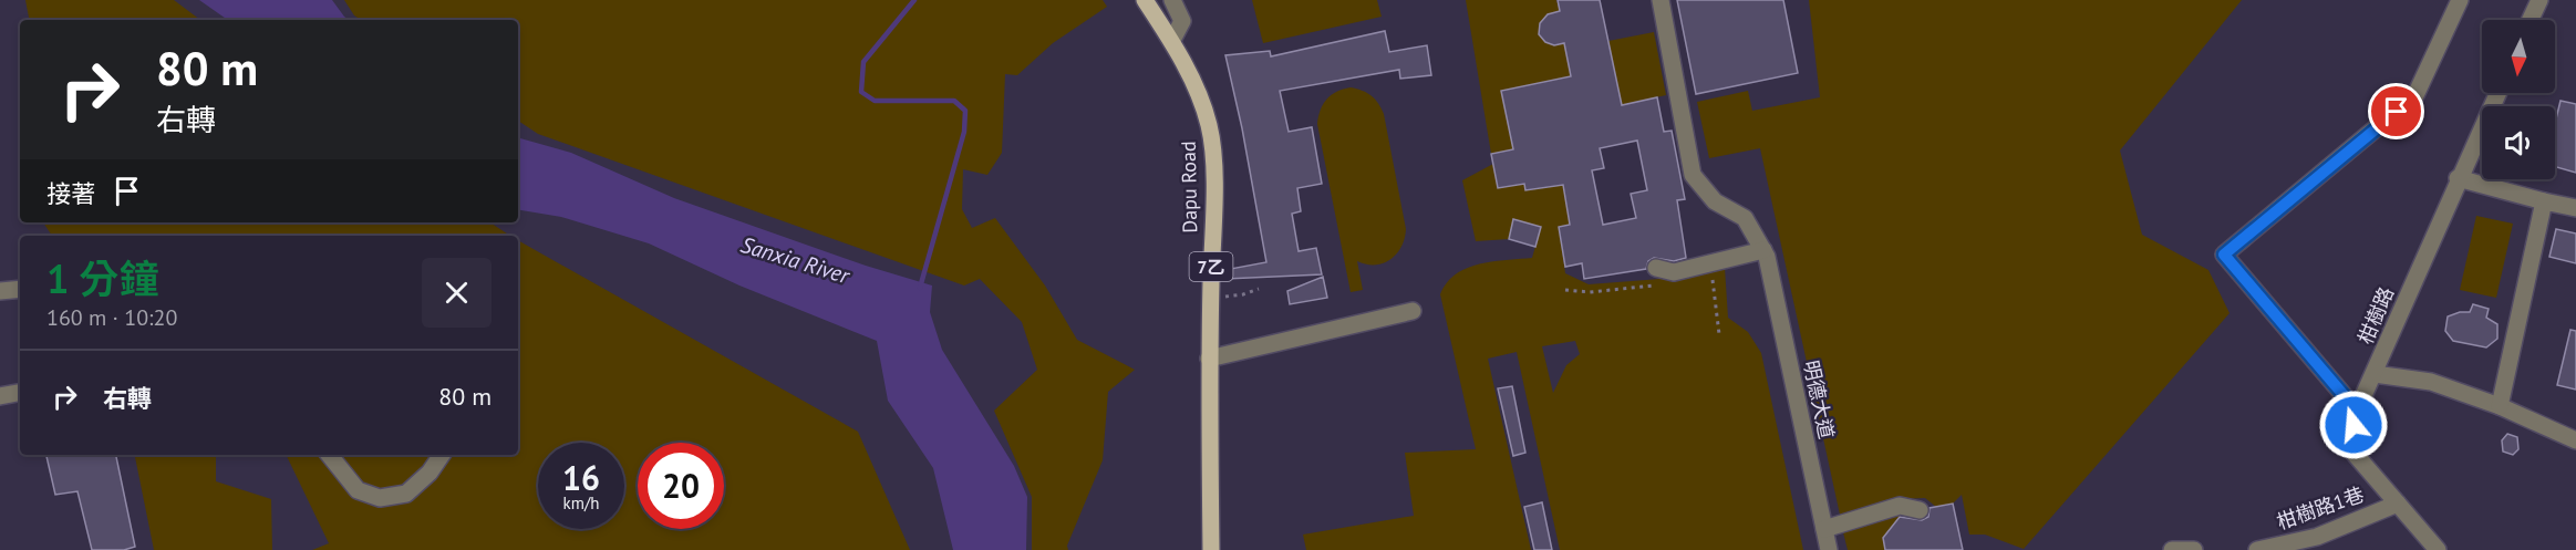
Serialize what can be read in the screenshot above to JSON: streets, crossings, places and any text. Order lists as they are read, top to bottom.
{
  "streets": {
    "main road": ["Dapu Road", "7乙"],
    "lane": ["柑樹路", "明德大道", "柑樹路1巷"]
  },
  "crossings": [
    ["柑樹路", "柑樹路1巷"]
  ],
  "water": ["Sanxia River"],
  "north": "bottom",
  "page": {
    "turn": ["80 m", "右轉"],
    "then": "接著",
    "heading": ["1 分鐘", "160 m · 10:20"],
    "list": [
      {
        "name": "右轉",
        "value": "80 m"
      }
    ],
    "speed": "16 km/h",
    "limit": "20"
  }
}
